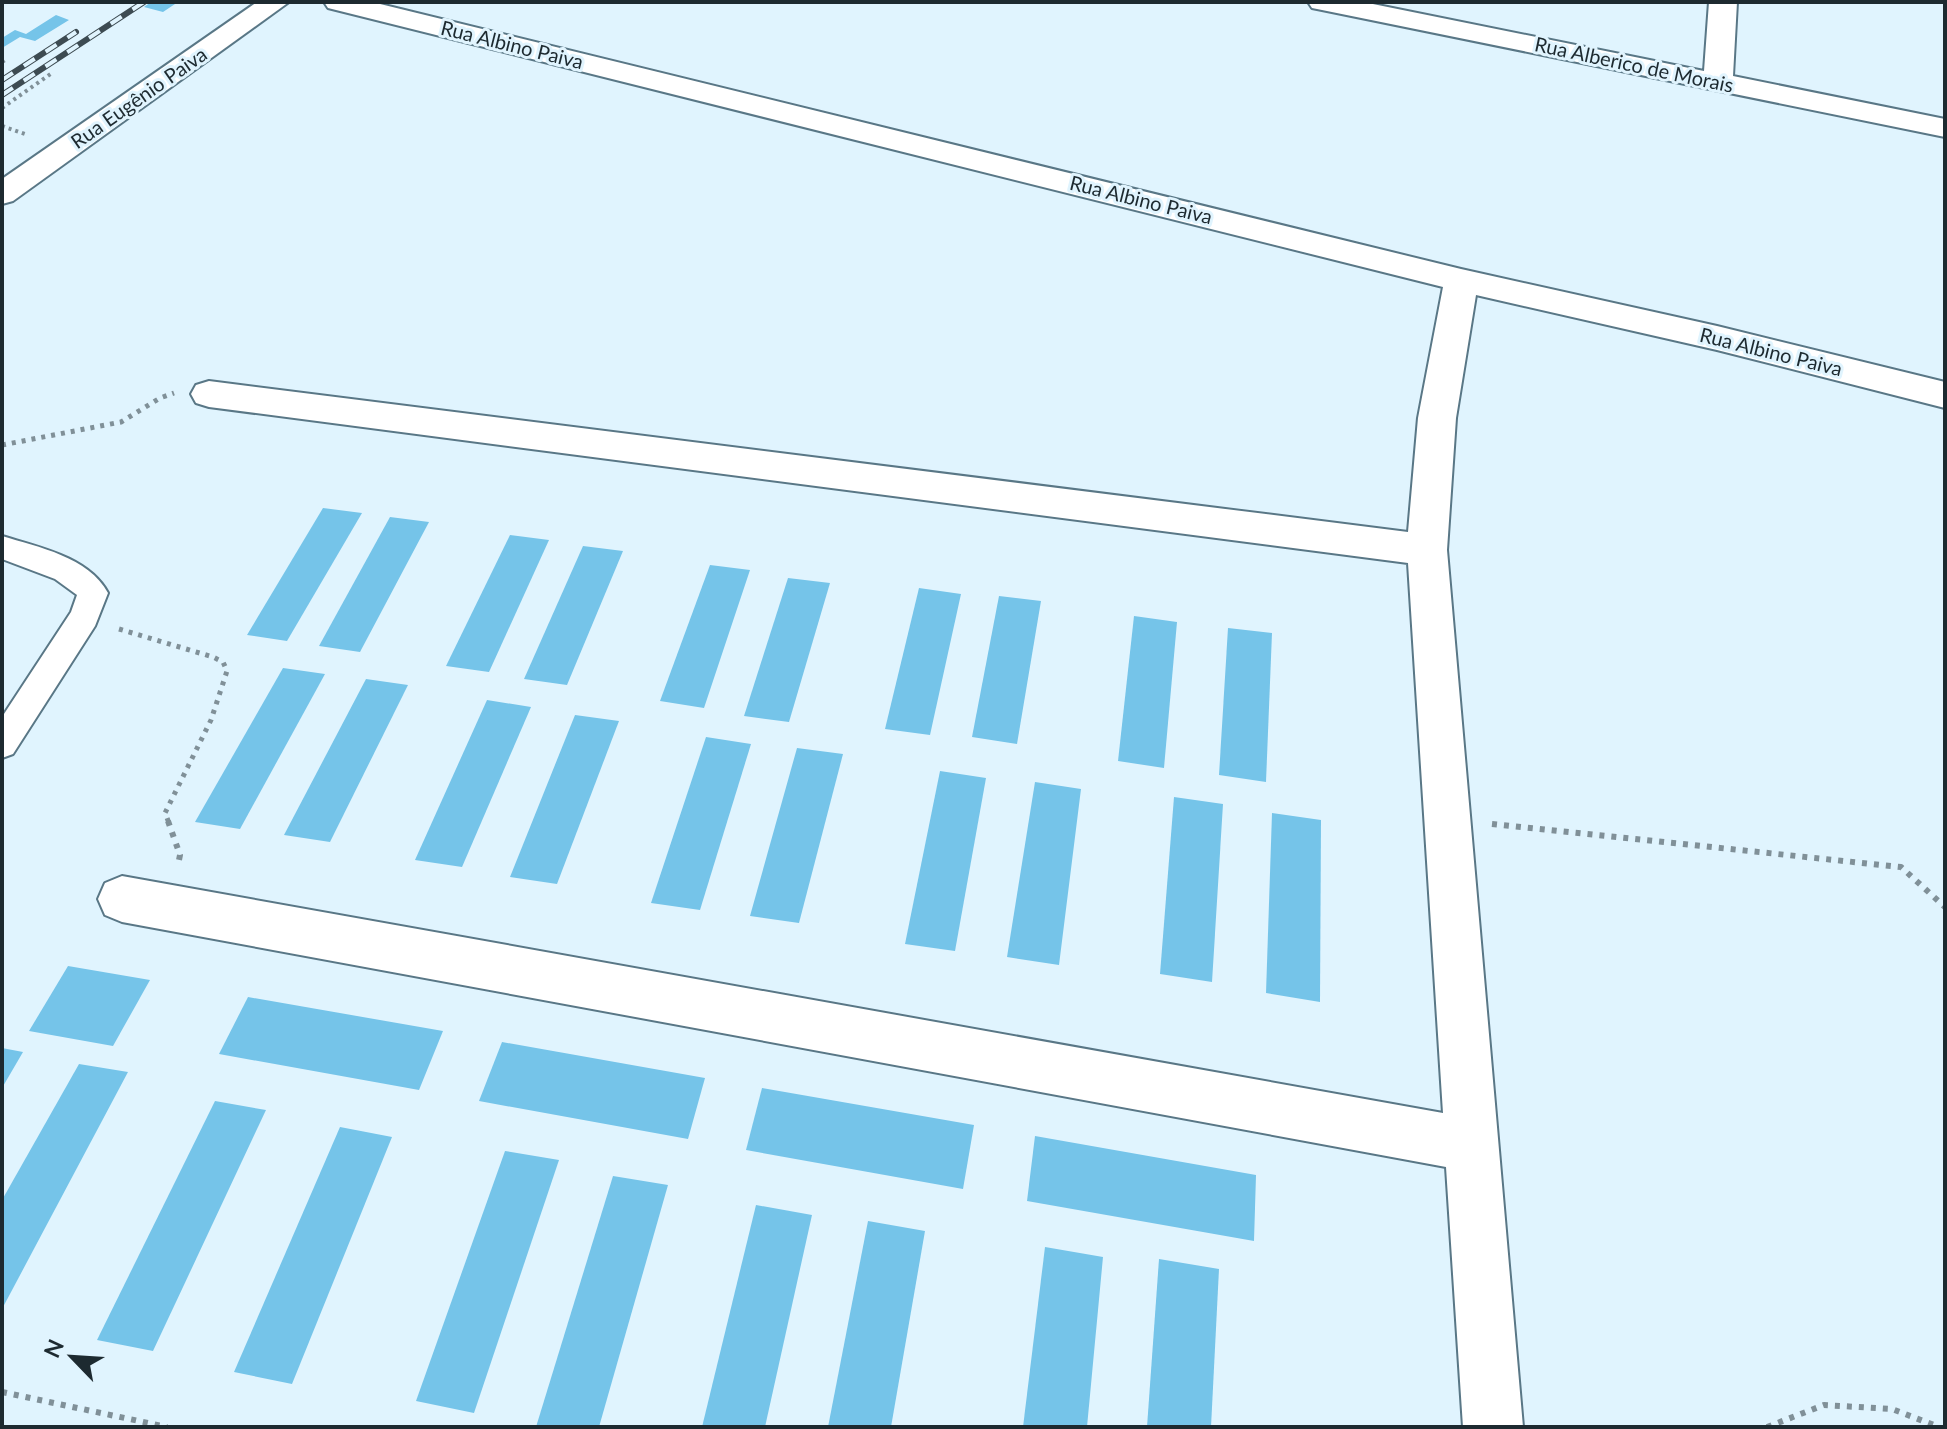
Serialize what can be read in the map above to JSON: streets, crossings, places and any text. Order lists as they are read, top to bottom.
{
  "streets": {
    "street": ["Rua Albino Paiva", "Rua Alberico de Morais", "Rua Eugênio Paiva"]
  },
  "north": "top left"
}
